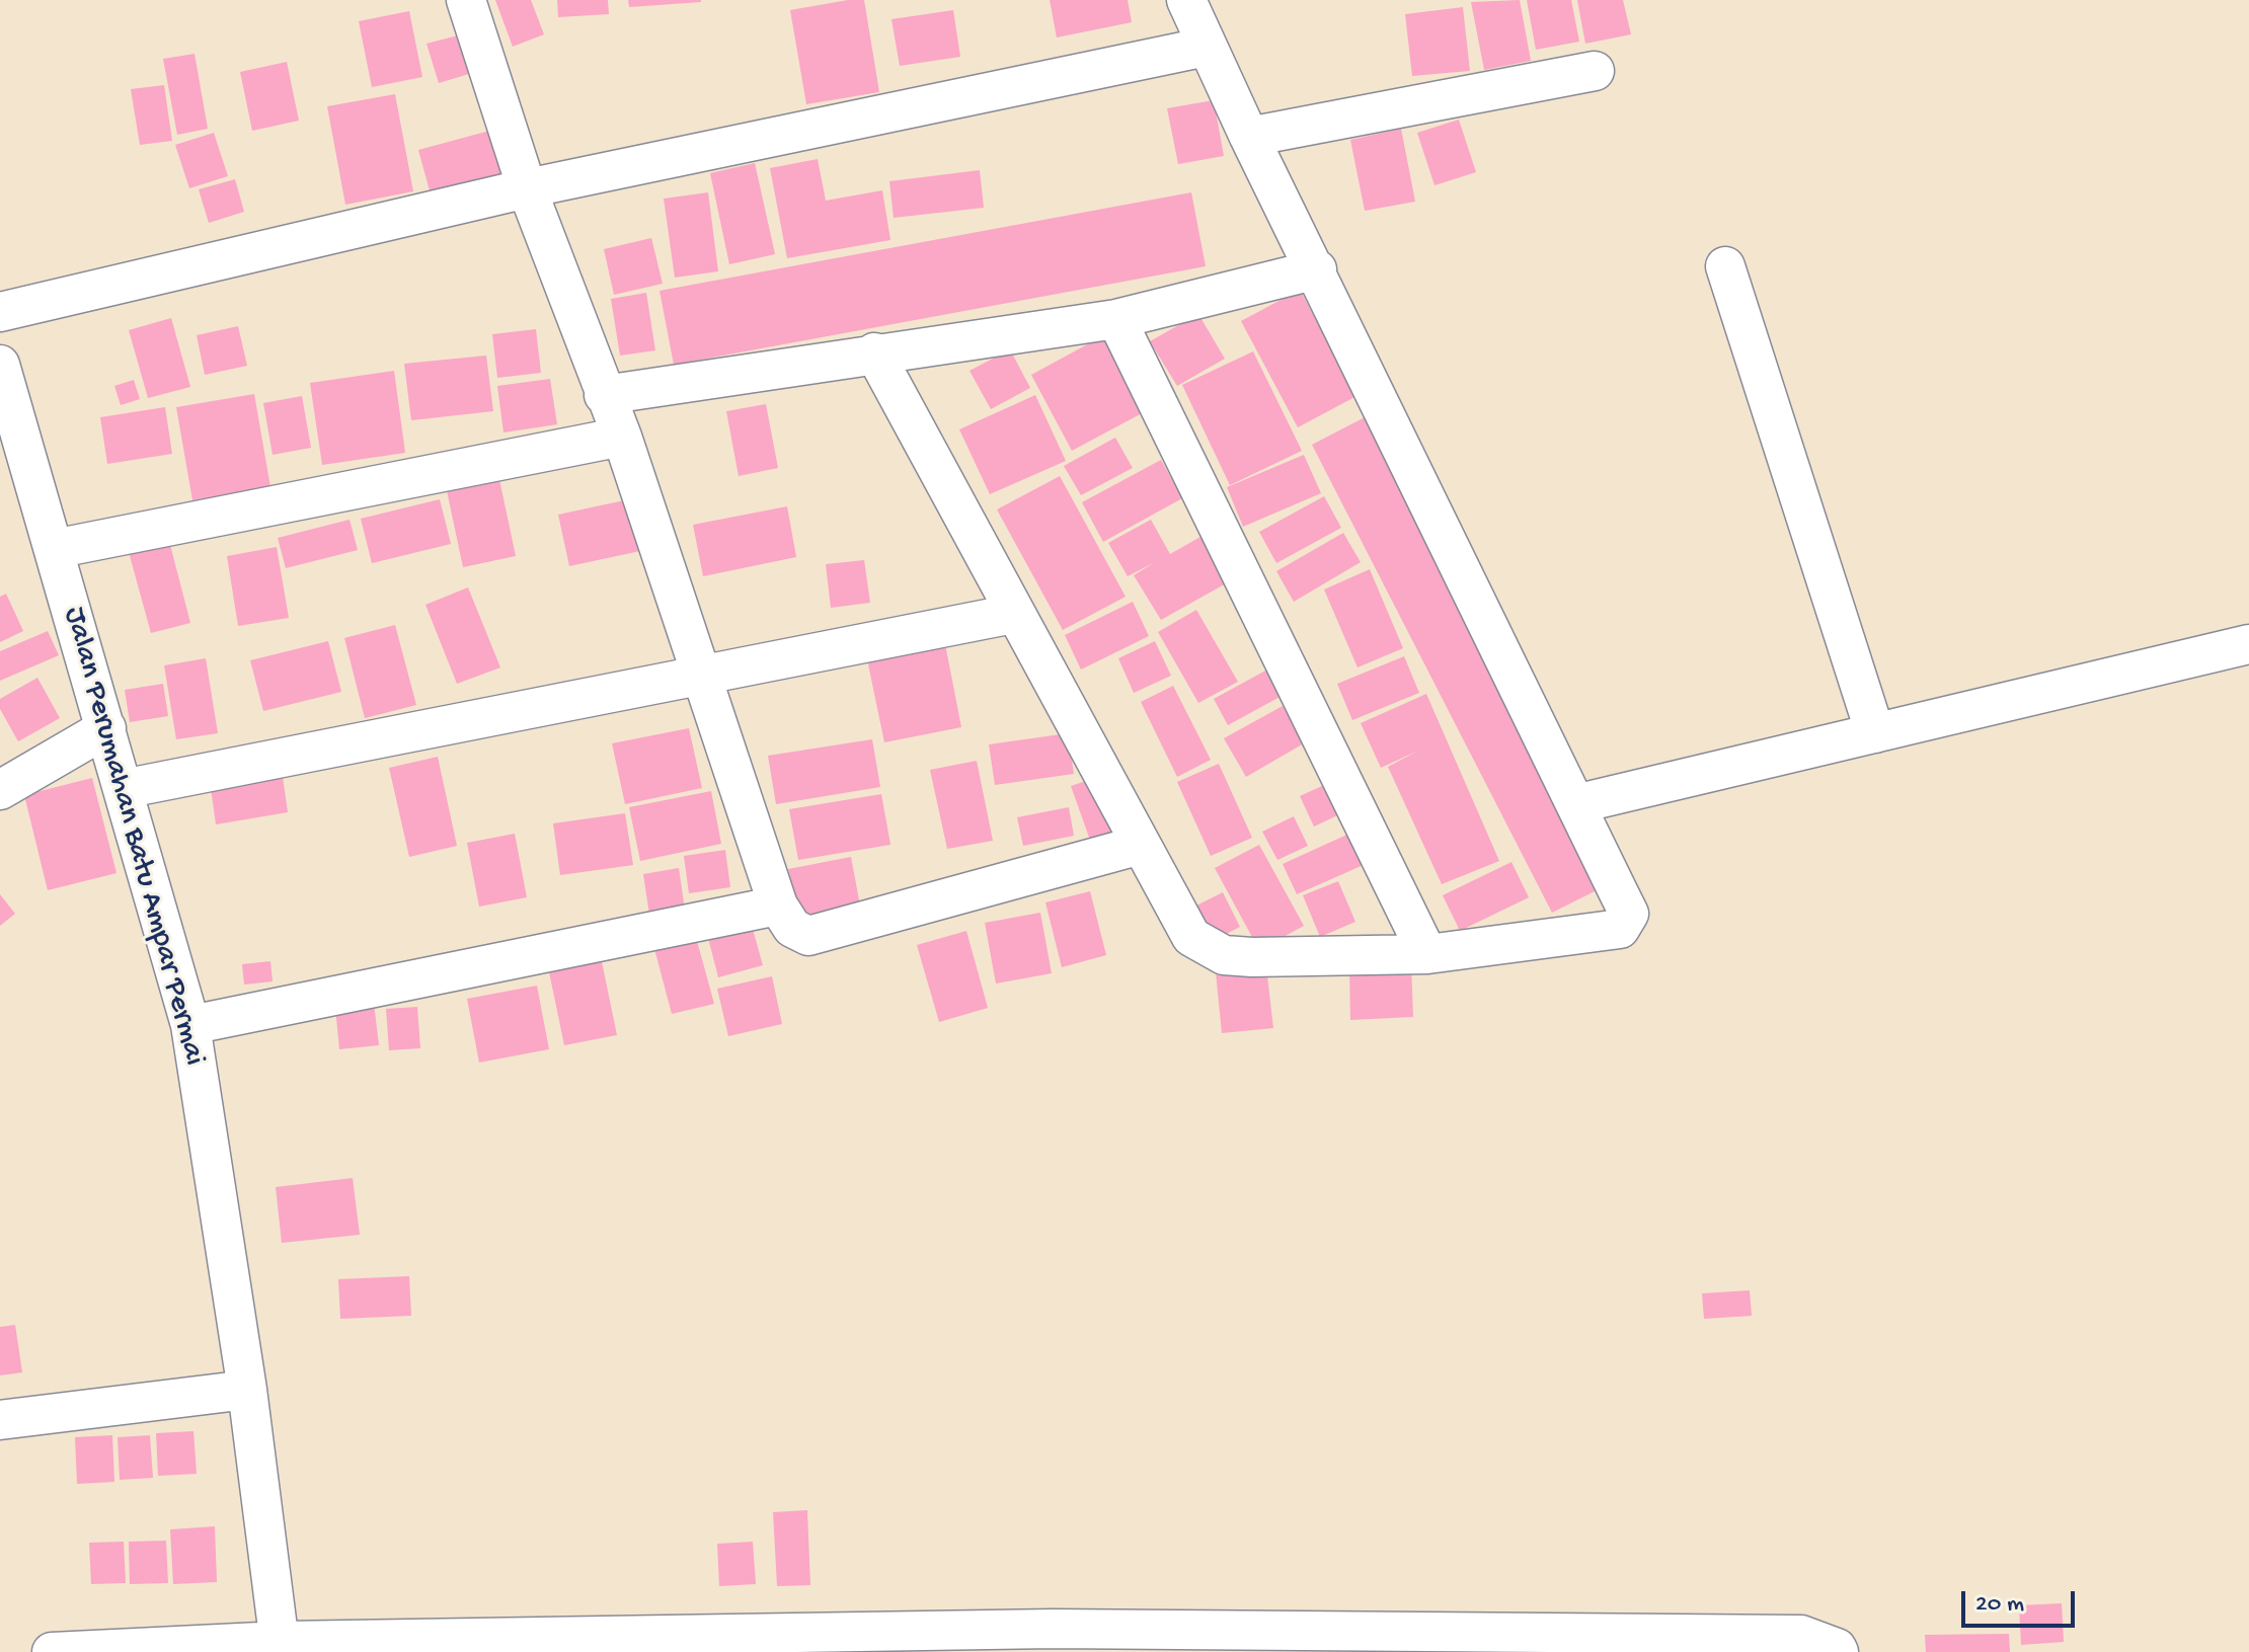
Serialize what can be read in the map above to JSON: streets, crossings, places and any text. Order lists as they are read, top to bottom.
{
  "streets": {
    "street": ["Jalan Perumahan Batu Ampar Permai"]
  },
  "scale_bar": "20 m"
}
